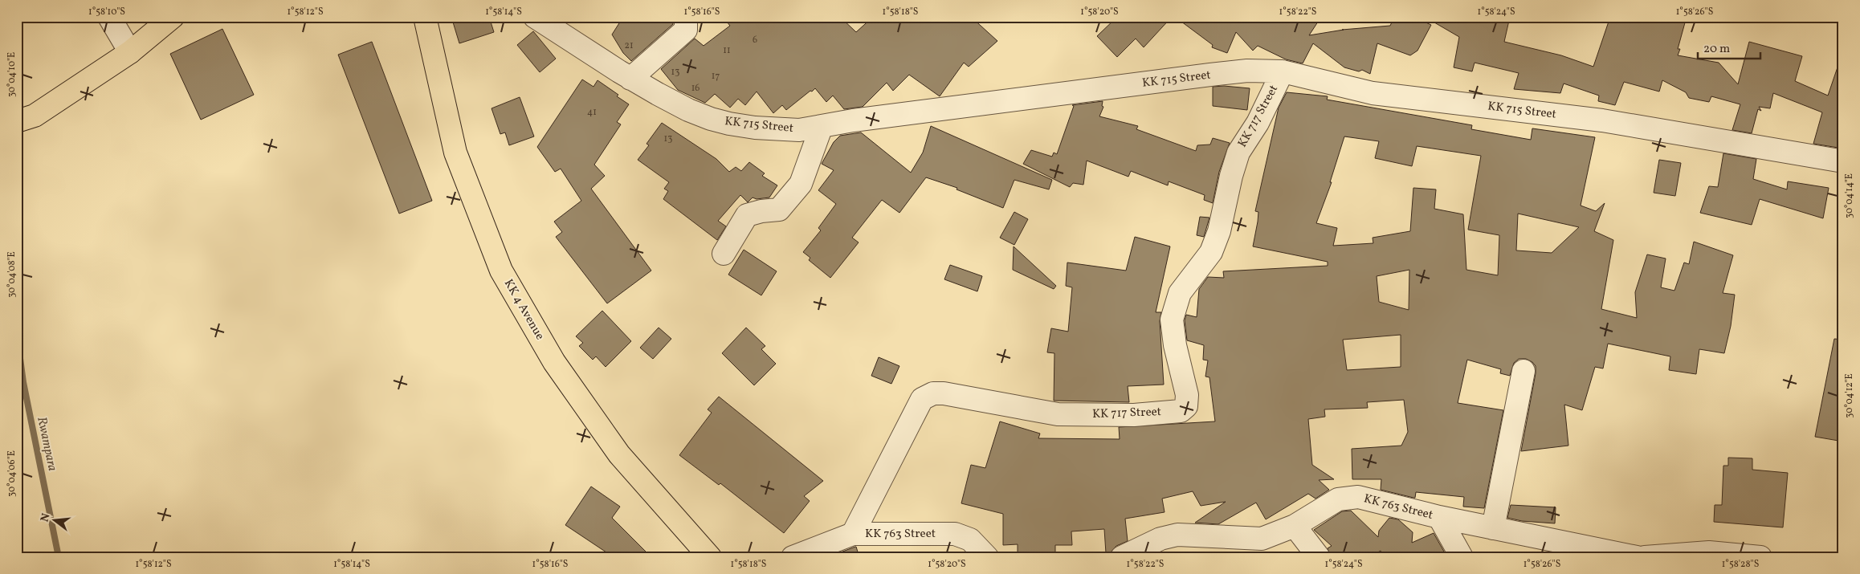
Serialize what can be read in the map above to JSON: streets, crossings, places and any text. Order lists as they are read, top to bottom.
{
  "streets": {
    "main road": ["KK 4 Avenue"],
    "street": ["KK 715 Street", "KK 717 Street", "KK 763 Street"]
  },
  "crossings": [
    ["KK 715 Street", "KK 717 Street"],
    ["KK 717 Street", "KK 763 Street"]
  ],
  "water": ["Rwampara"],
  "house_numbers": [
    "6",
    "21",
    "11",
    "13",
    "17",
    "16",
    "41",
    "13"
  ],
  "scale_bar": "20 m",
  "north": "left",
  "coordinates": [
    "1°58'10\"S",
    "1°58'12\"S",
    "1°58'14\"S",
    "1°58'16\"S",
    "1°58'18\"S",
    "1°58'20\"S",
    "1°58'22\"S",
    "1°58'24\"S",
    "1°58'26\"S",
    "30°04'10\"E",
    "30°04'14\"E",
    "30°04'08\"E",
    "30°04'12\"E",
    "30°04'06\"E",
    "1°58'28\"S"
  ]
}
